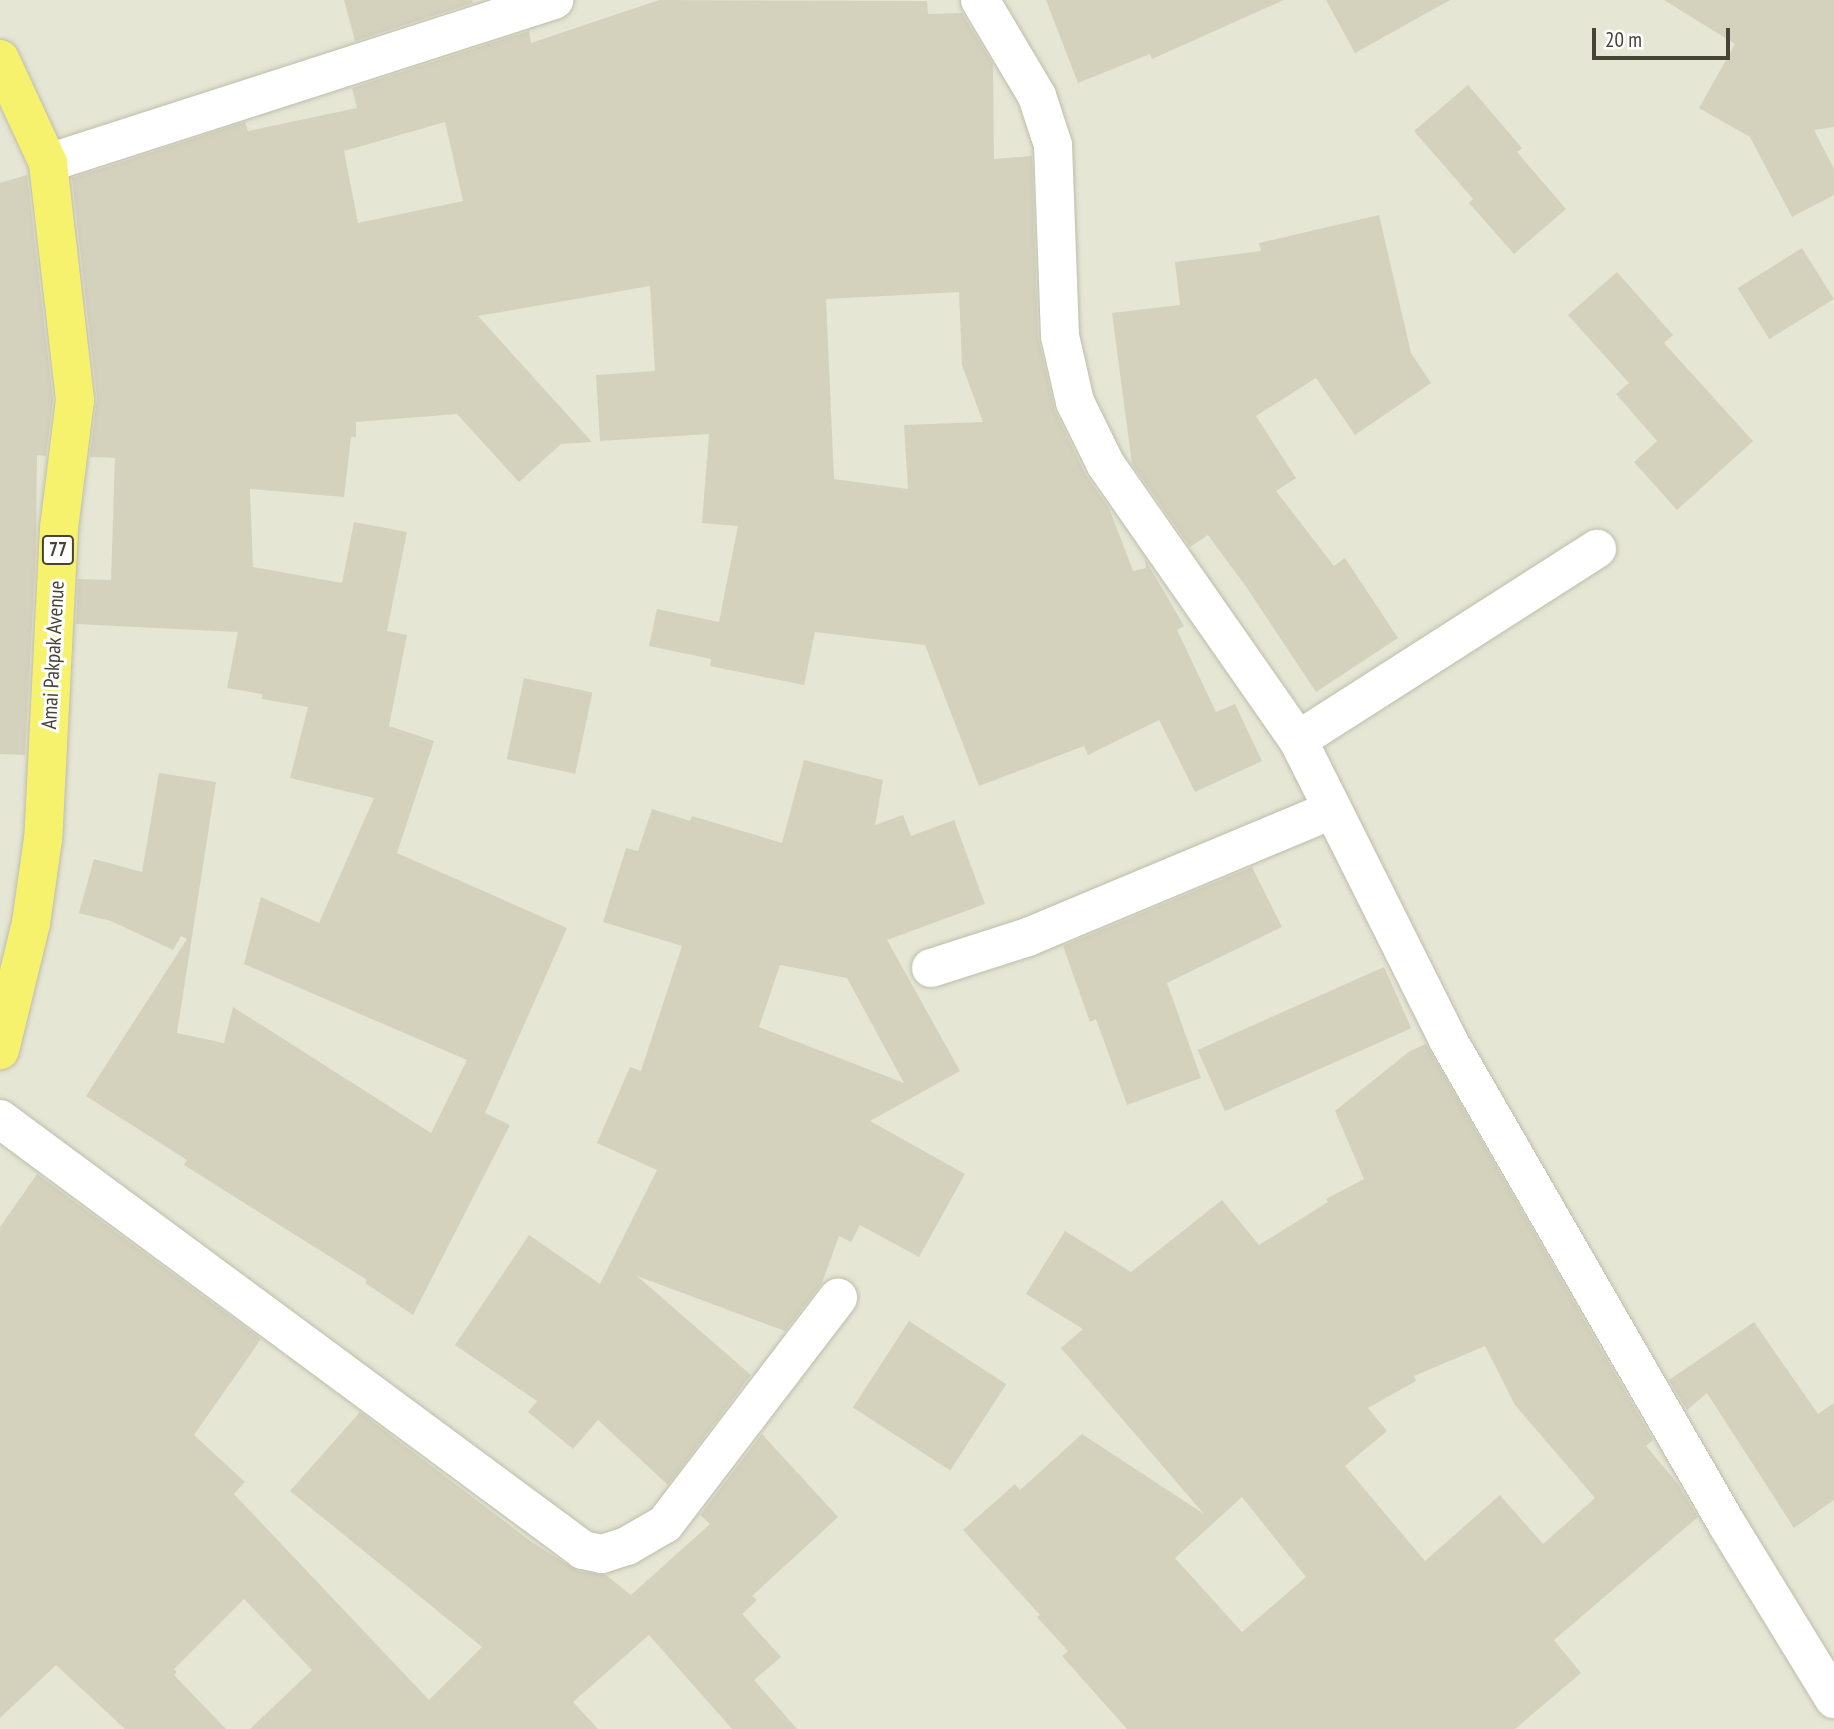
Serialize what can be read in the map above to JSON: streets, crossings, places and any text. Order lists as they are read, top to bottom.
{
  "streets": {
    "highway": ["77", "Amai Pakpak Avenue"]
  },
  "scale_bar": "20 m"
}
